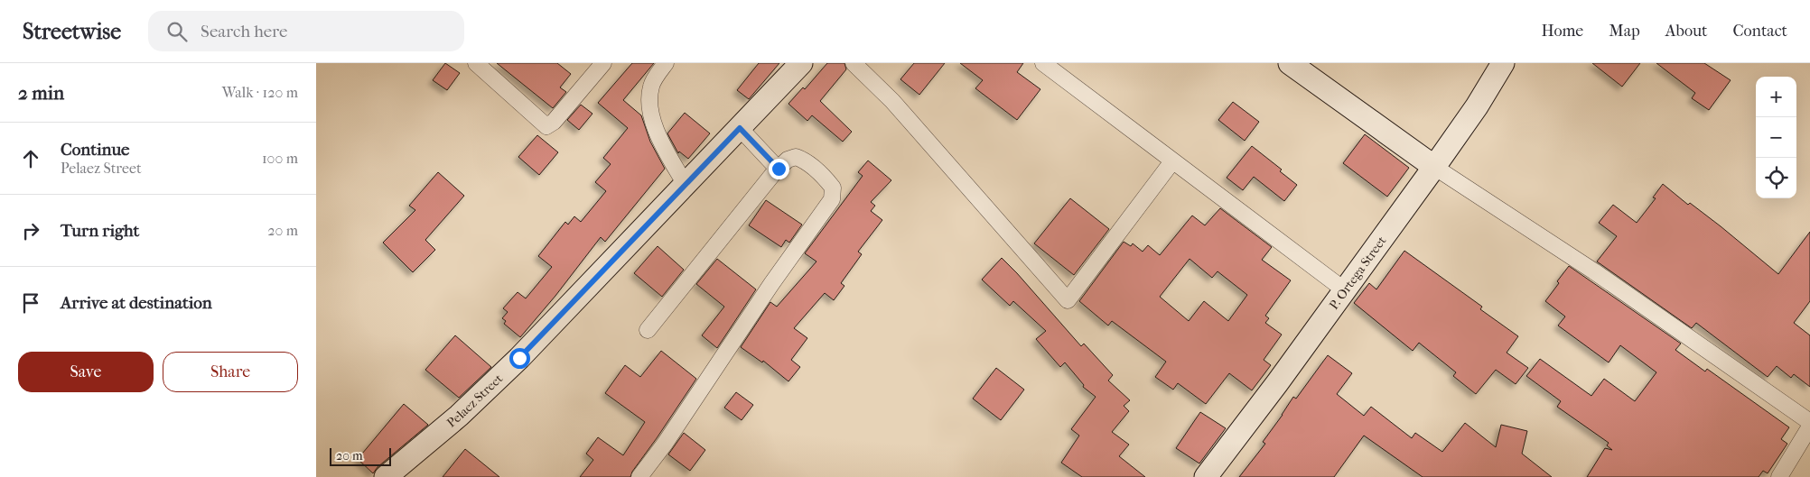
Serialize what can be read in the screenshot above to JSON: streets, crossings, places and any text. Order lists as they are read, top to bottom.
{
  "streets": {
    "street": ["P. Ortega Street", "Pelaez Street"]
  },
  "scale_bar": "20 m",
  "page": {
    "header": "Streetwise",
    "search": "Search here",
    "nav": [
      "Home",
      "Map",
      "About",
      "Contact"
    ],
    "heading": ["2 min", "Walk · 120 m"],
    "map_buttons": ["+", "−"],
    "list": [
      ["Continue", "Pelaez Street", "100 m"],
      ["Turn right", "20 m"],
      "Arrive at destination"
    ],
    "buttons": ["Save", "Share"],
    "scale": "20 m"
  }
}
